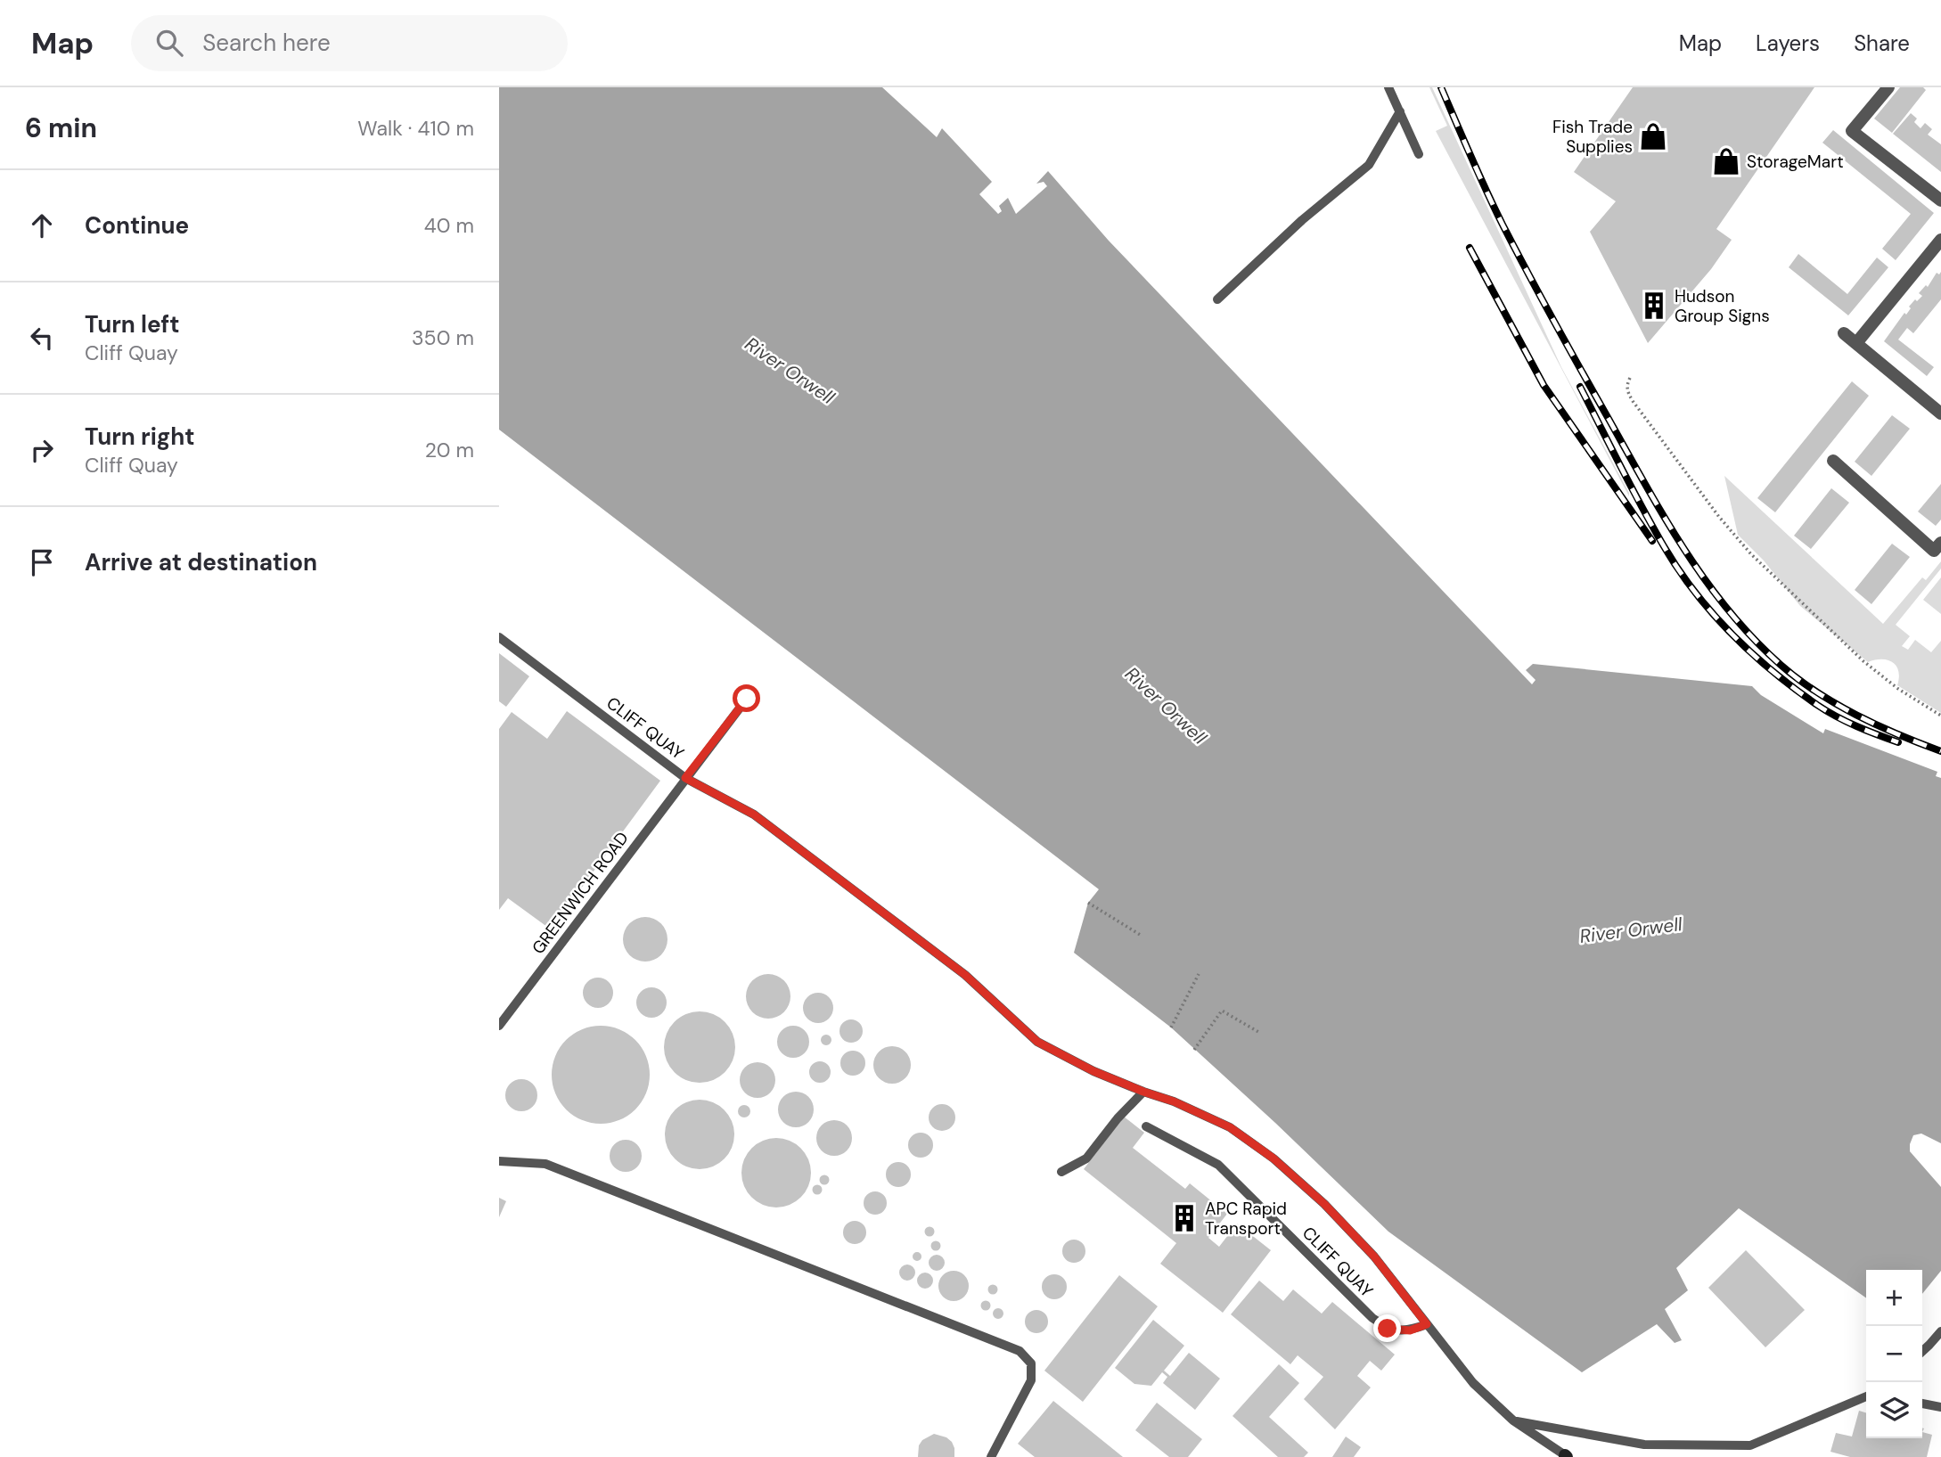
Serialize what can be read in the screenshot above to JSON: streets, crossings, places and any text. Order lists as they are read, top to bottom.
{
  "streets": {
    "lane": ["CLIFF QUAY", "GREENWICH ROAD"]
  },
  "crossings": [
    ["CLIFF QUAY", "GREENWICH ROAD"]
  ],
  "water": ["River Orwell"],
  "places": {
    "shop": ["Fish Trade Supplies", "StorageMart"],
    "building": ["Hudson Group Signs", "APC Rapid Transport"]
  },
  "page": {
    "header": "Map",
    "search": "Search here",
    "nav": ["Map", "Layers", "Share"],
    "heading": ["6 min", "Walk · 410 m"],
    "list": [
      ["Continue", "40 m"],
      ["Turn left", "Cliff Quay", "350 m"],
      ["Turn right", "Cliff Quay", "20 m"],
      "Arrive at destination"
    ],
    "map_buttons": ["+", "−"]
  }
}
